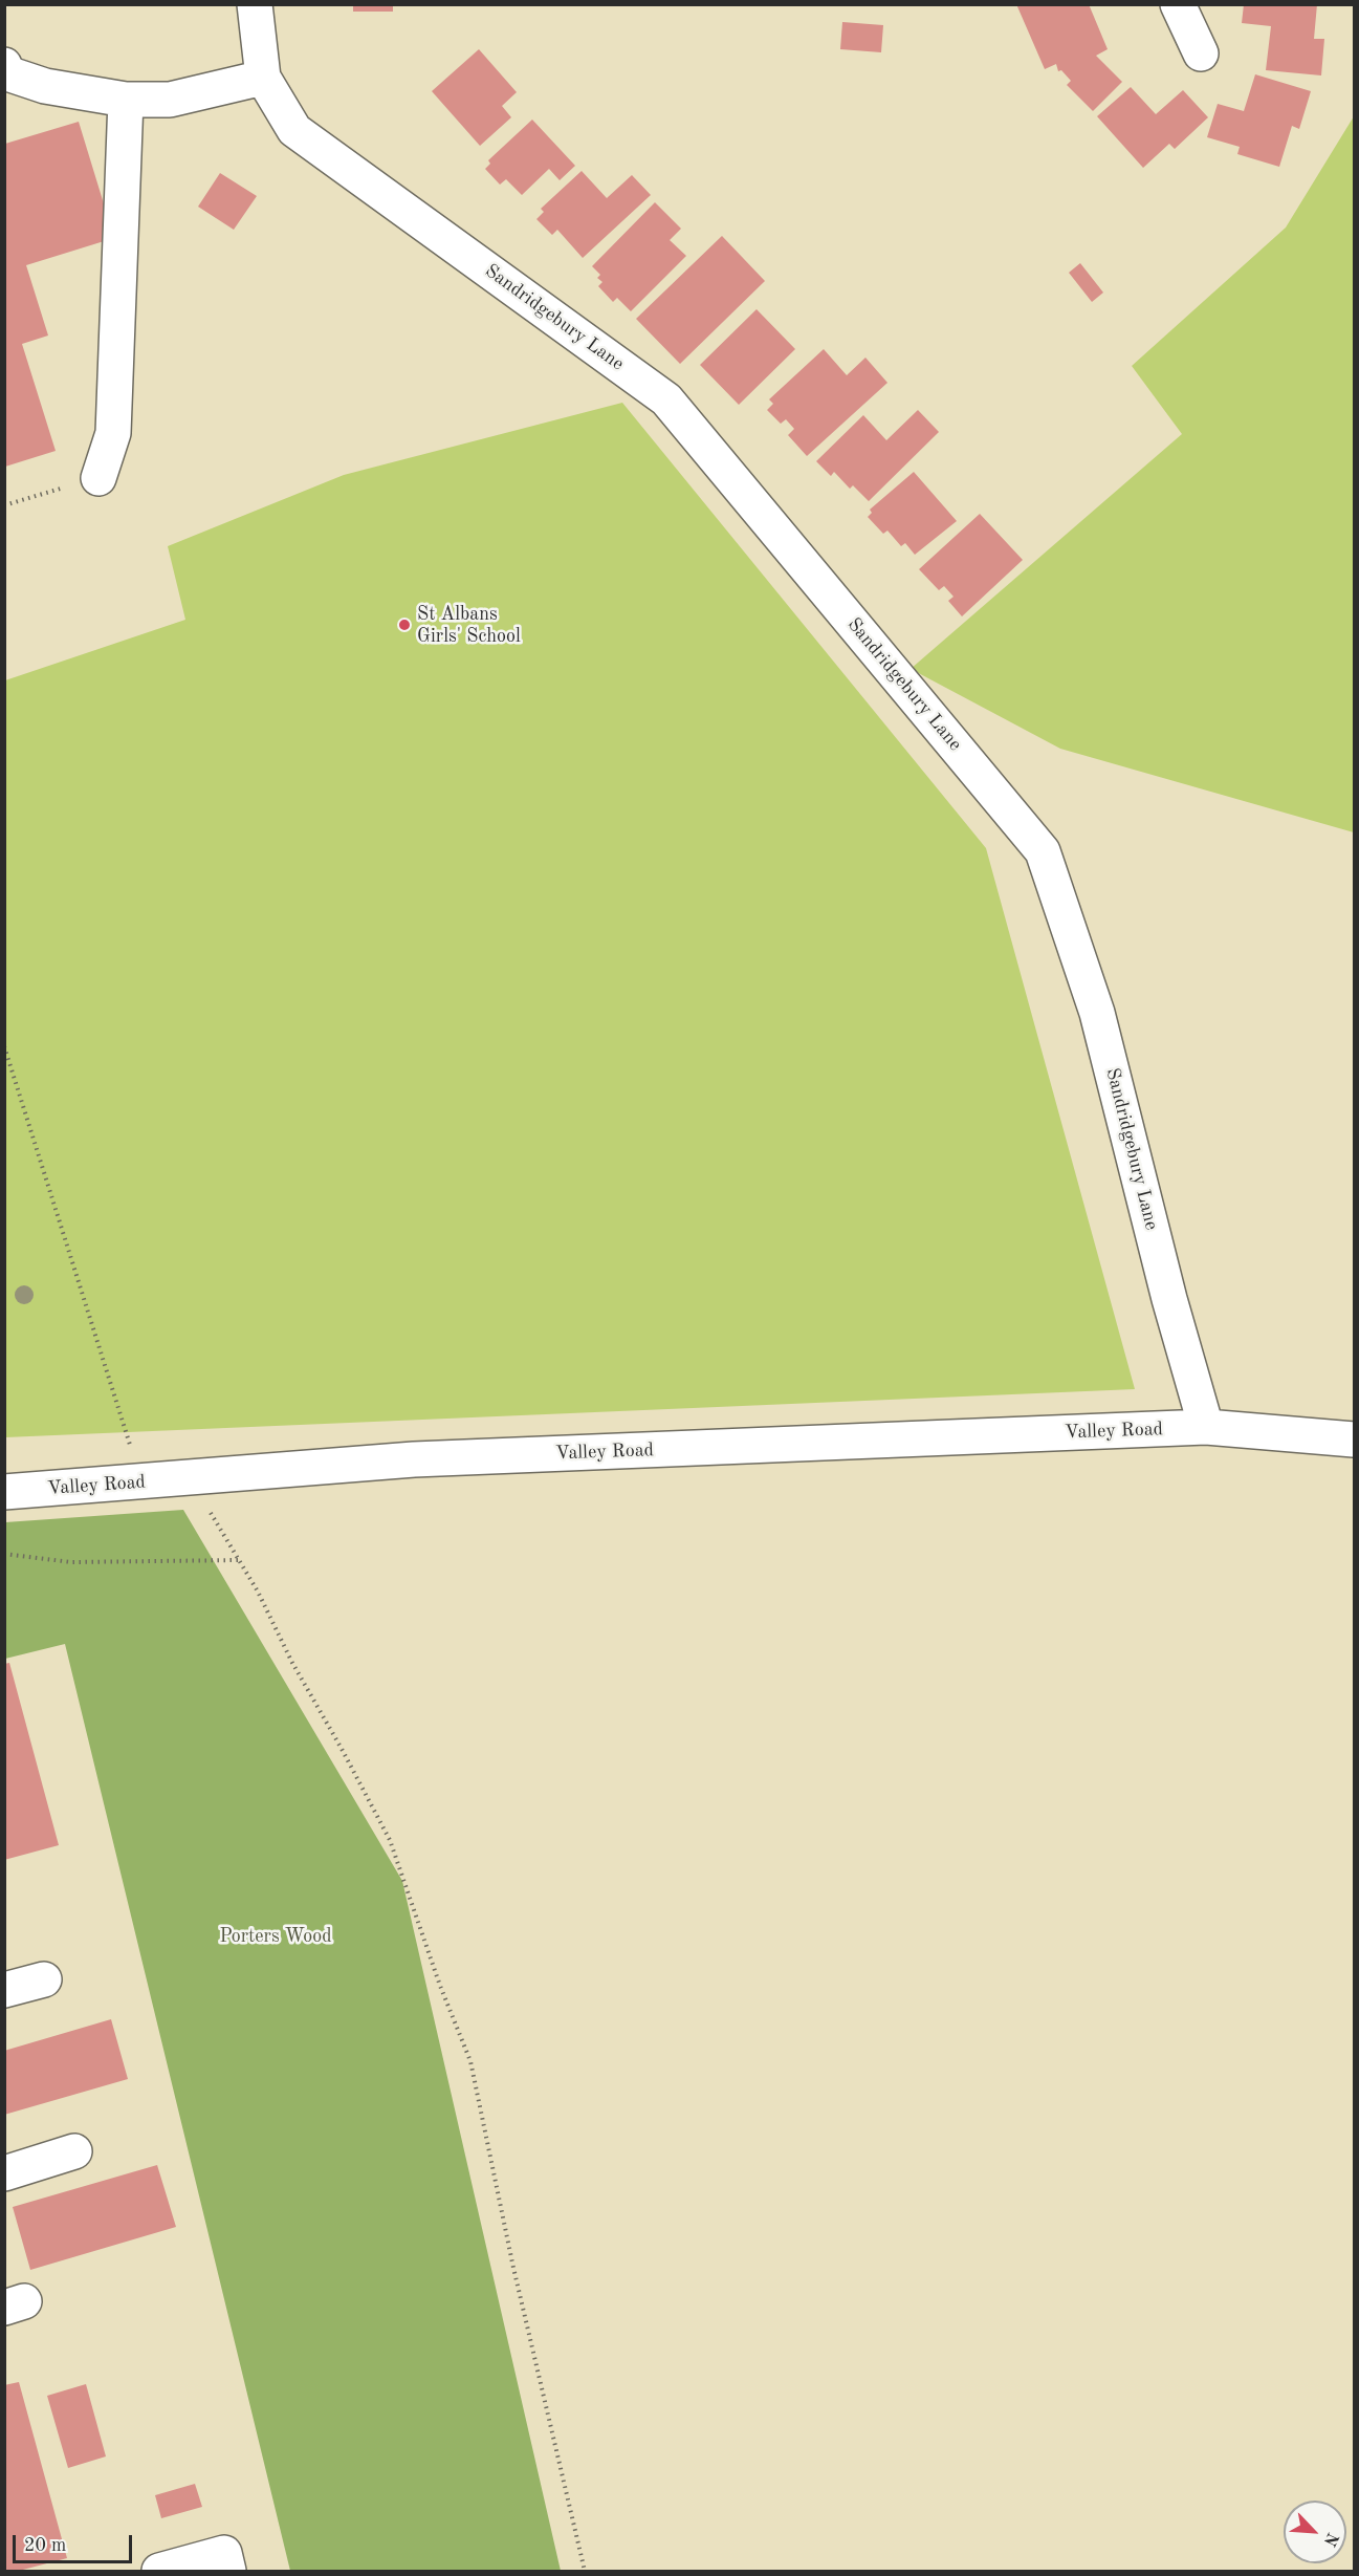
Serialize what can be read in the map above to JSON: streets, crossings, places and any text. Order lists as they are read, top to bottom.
{
  "streets": {
    "street": ["Sandridgebury Lane", "Valley Road"]
  },
  "crossings": [
    ["Sandridgebury Lane", "Valley Road"]
  ],
  "parks": ["Porters Wood"],
  "places": ["St Albans Girls' School"],
  "scale_bar": "20 m",
  "north": "bottom right"
}
